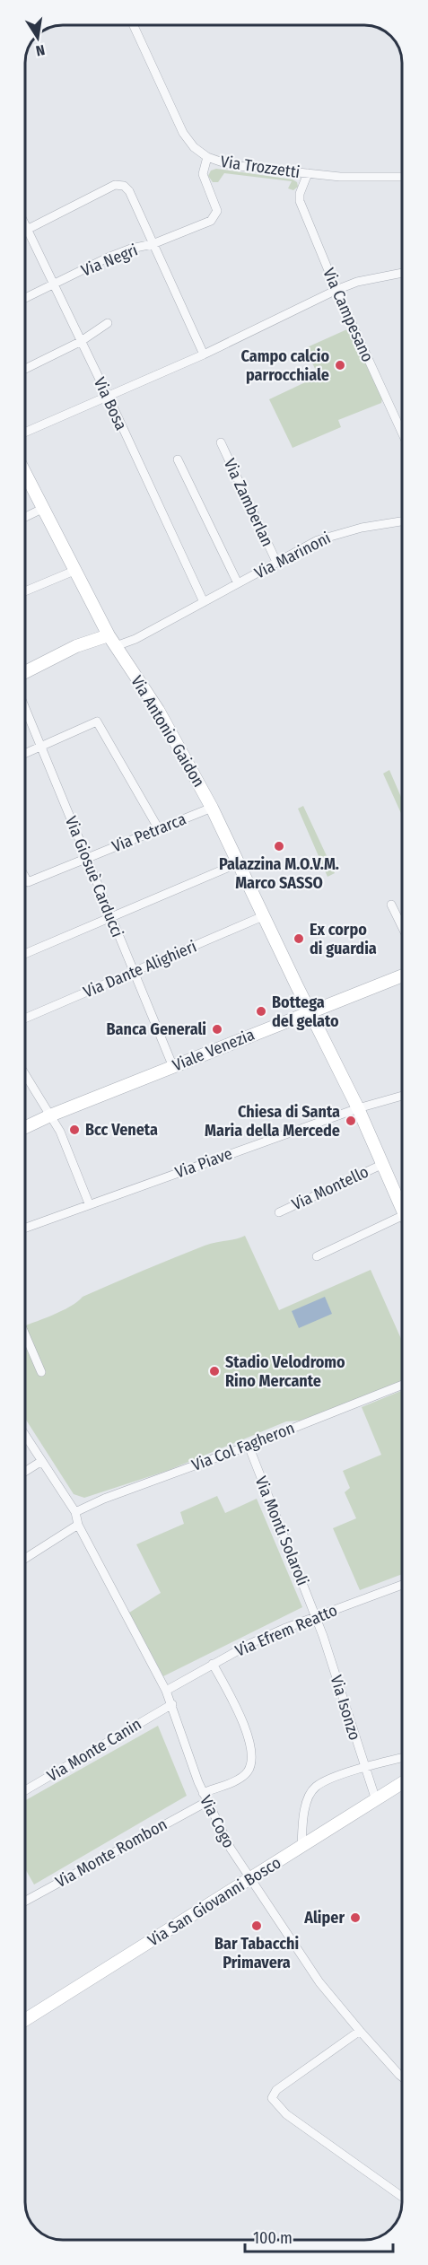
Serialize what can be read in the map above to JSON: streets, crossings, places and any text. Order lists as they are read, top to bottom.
{
  "streets": {
    "street": [
      "Via Trozzetti",
      "Via Negri",
      "Via Campesano",
      "Via Bosa",
      "Via Zamberlan",
      "Via Marinoni",
      "Via Antonio Gaidon",
      "Via Petrarca",
      "Via Giosuè Carducci",
      "Via Dante Alighieri",
      "Viale Venezia",
      "Via Piave",
      "Via Montello",
      "Via Col Fagheron",
      "Via Monti Solaroli",
      "Via Efrem Reatto",
      "Via Isonzo",
      "Via Monte Canin",
      "Via Cogo",
      "Via Monte Rombon",
      "Via San Giovanni Bosco"
    ]
  },
  "crossings": [
    ["Via Trozzetti", "Via Campesano"],
    ["Via Negri", "Via Bosa"],
    ["Via Bosa", "Via Marinoni"],
    ["Via Zamberlan", "Via Marinoni"],
    ["Via Marinoni", "Via Antonio Gaidon"],
    ["Via Antonio Gaidon", "Via Petrarca"],
    ["Via Antonio Gaidon", "Via Dante Alighieri"],
    ["Via Antonio Gaidon", "Viale Venezia"],
    ["Via Antonio Gaidon", "Via Piave"],
    ["Via Antonio Gaidon", "Via Montello"],
    ["Via Petrarca", "Via Giosuè Carducci"],
    ["Via Giosuè Carducci", "Via Dante Alighieri"],
    ["Via Giosuè Carducci", "Viale Venezia"],
    ["Via Col Fagheron", "Via Monti Solaroli"],
    ["Via Col Fagheron", "Via Cogo"],
    ["Via Monti Solaroli", "Via Efrem Reatto"],
    ["Via Monti Solaroli", "Via Isonzo"],
    ["Via Efrem Reatto", "Via Isonzo"],
    ["Via Efrem Reatto", "Via Cogo"],
    ["Via Isonzo", "Via San Giovanni Bosco"],
    ["Via Monte Canin", "Via Cogo"],
    ["Via Cogo", "Via Monte Rombon"],
    ["Via Cogo", "Via San Giovanni Bosco"]
  ],
  "places": [
    "Campo calcio parrocchiale",
    "Palazzina M.O.V.M. Marco SASSO",
    "Ex corpo di guardia",
    "Bottega del gelato",
    "Banca Generali",
    "Chiesa di Santa Maria della Mercede",
    "Bcc Veneta",
    "Stadio Velodromo Rino Mercante",
    "Aliper",
    "Bar Tabacchi Primavera"
  ],
  "scale_bar": "100 m",
  "north": "bottom"
}
